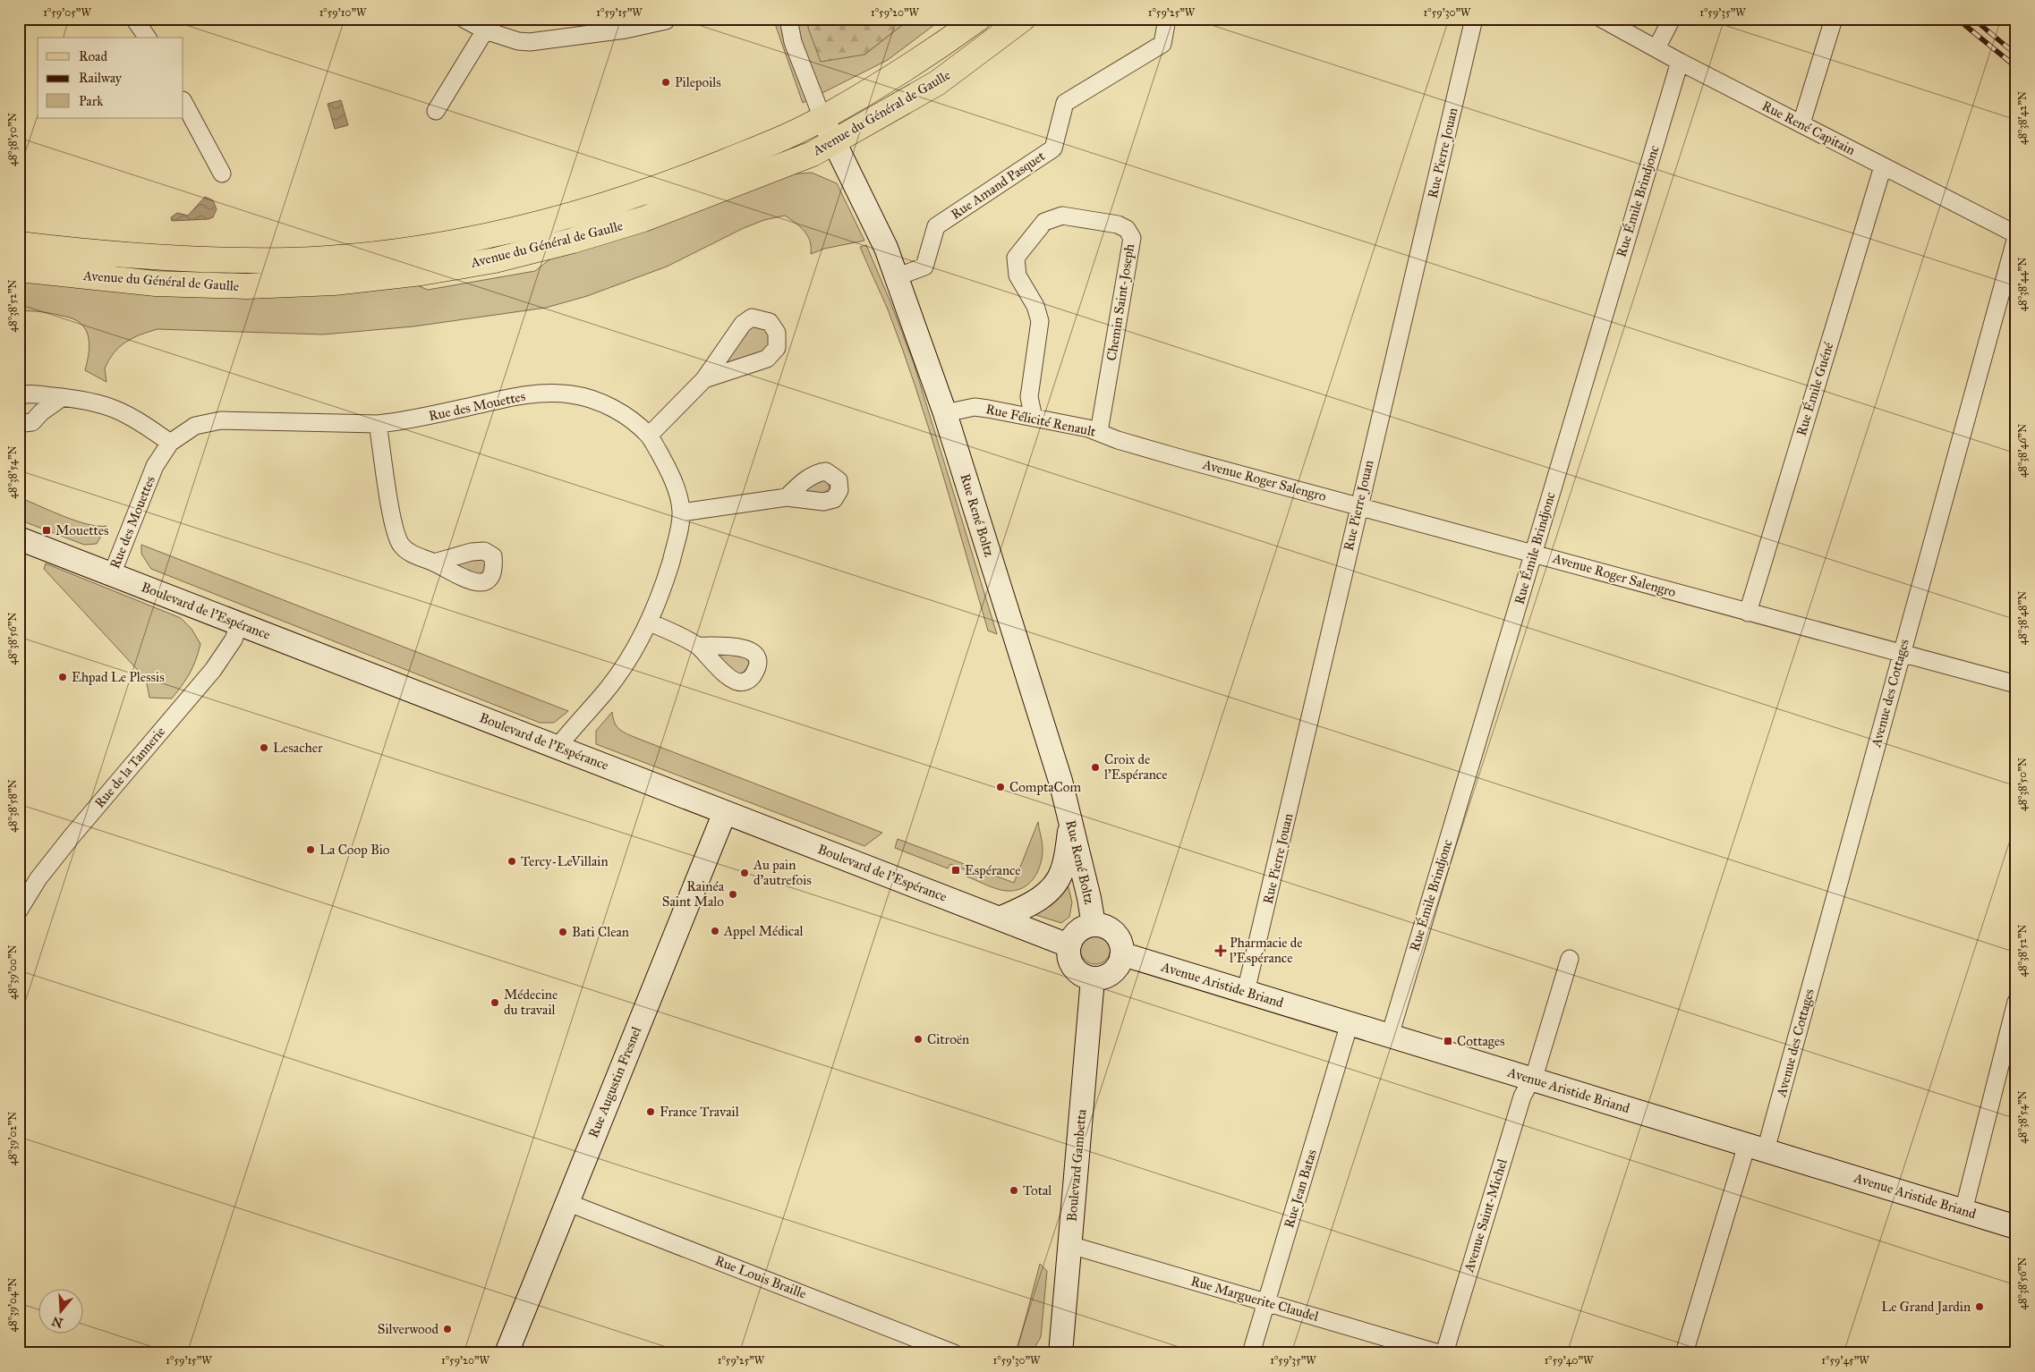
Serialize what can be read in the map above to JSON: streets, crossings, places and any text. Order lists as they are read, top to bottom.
{
  "streets": {
    "main road": [
      "Avenue du Général de Gaulle",
      "Rue René Boltz",
      "Boulevard de l'Espérance",
      "Avenue Aristide Briand",
      "Rue Augustin Fresnel",
      "Boulevard Gambetta"
    ],
    "street": [
      "Rue René Capitain",
      "Rue Pierre Jouan",
      "Rue Amand Pasquet",
      "Rue Émile Brindjonc",
      "Chemin Saint-Joseph",
      "Rue Émile Guéné",
      "Rue des Mouettes",
      "Rue Félicité Renault",
      "Avenue Roger Salengro",
      "Avenue des Cottages",
      "Rue de la Tannerie",
      "Rue Jean Batas",
      "Avenue Saint-Michel",
      "Rue Louis Braille",
      "Rue Marguerite Claudel"
    ]
  },
  "crossings": [
    ["Avenue du Général de Gaulle", "Rue René Boltz"],
    ["Rue René Capitain", "Rue Émile Brindjonc"],
    ["Rue René Capitain", "Rue Émile Guéné"],
    ["Rue René Capitain", "Avenue des Cottages"],
    ["Rue Pierre Jouan", "Avenue Roger Salengro"],
    ["Rue Pierre Jouan", "Avenue Aristide Briand"],
    ["Rue Amand Pasquet", "Rue René Boltz"],
    ["Rue Émile Brindjonc", "Avenue Roger Salengro"],
    ["Rue Émile Brindjonc", "Avenue Aristide Briand"],
    ["Chemin Saint-Joseph", "Rue Félicité Renault"],
    ["Rue Émile Guéné", "Avenue Roger Salengro"],
    ["Rue des Mouettes", "Boulevard de l'Espérance"],
    ["Rue Félicité Renault", "Avenue Roger Salengro"],
    ["Rue Félicité Renault", "Rue René Boltz"],
    ["Avenue Roger Salengro", "Avenue des Cottages"],
    ["Rue René Boltz", "Boulevard de l'Espérance"],
    ["Rue René Boltz", "Avenue Aristide Briand"],
    ["Rue René Boltz", "Boulevard Gambetta"],
    ["Boulevard de l'Espérance", "Rue de la Tannerie"],
    ["Boulevard de l'Espérance", "Avenue Aristide Briand"],
    ["Boulevard de l'Espérance", "Rue Augustin Fresnel"],
    ["Boulevard de l'Espérance", "Boulevard Gambetta"],
    ["Avenue des Cottages", "Avenue Aristide Briand"],
    ["Avenue Aristide Briand", "Boulevard Gambetta"],
    ["Avenue Aristide Briand", "Rue Jean Batas"],
    ["Avenue Aristide Briand", "Avenue Saint-Michel"],
    ["Rue Augustin Fresnel", "Rue Louis Braille"],
    ["Boulevard Gambetta", "Rue Marguerite Claudel"],
    ["Rue Jean Batas", "Rue Marguerite Claudel"]
  ],
  "places": {
    "other": [
      "Pilepoils",
      "Ehpad Le Plessis",
      "Lesacher",
      "Croix de l'Espérance",
      "ComptaCom",
      "La Coop Bio",
      "Tercy-LeVillain",
      "Au pain d'autrefois",
      "Rainéa Saint Malo",
      "Appel Médical",
      "Bati Clean",
      "Médecine du travail",
      "Citroën",
      "France Travail",
      "Total",
      "Le Grand Jardin",
      "Silverwood"
    ],
    "transit": ["Mouettes", "Espérance", "Cottages"],
    "health": ["Pharmacie de l'Espérance"]
  },
  "legend": ["Road", "Railway", "Park"],
  "north": "bottom",
  "coordinates": [
    "1°59'05\"W",
    "1°59'10\"W",
    "1°59'15\"W",
    "1°59'20\"W",
    "1°59'25\"W",
    "1°59'30\"W",
    "1°59'35\"W",
    "48°38'42\"N",
    "48°38'50\"N",
    "48°38'44\"N",
    "48°38'52\"N",
    "48°38'46\"N",
    "48°38'54\"N",
    "48°38'48\"N",
    "48°38'56\"N",
    "48°38'58\"N",
    "48°39'00\"N",
    "48°39'02\"N",
    "48°39'04\"N",
    "1°59'40\"W",
    "1°59'45\"W"
  ]
}
